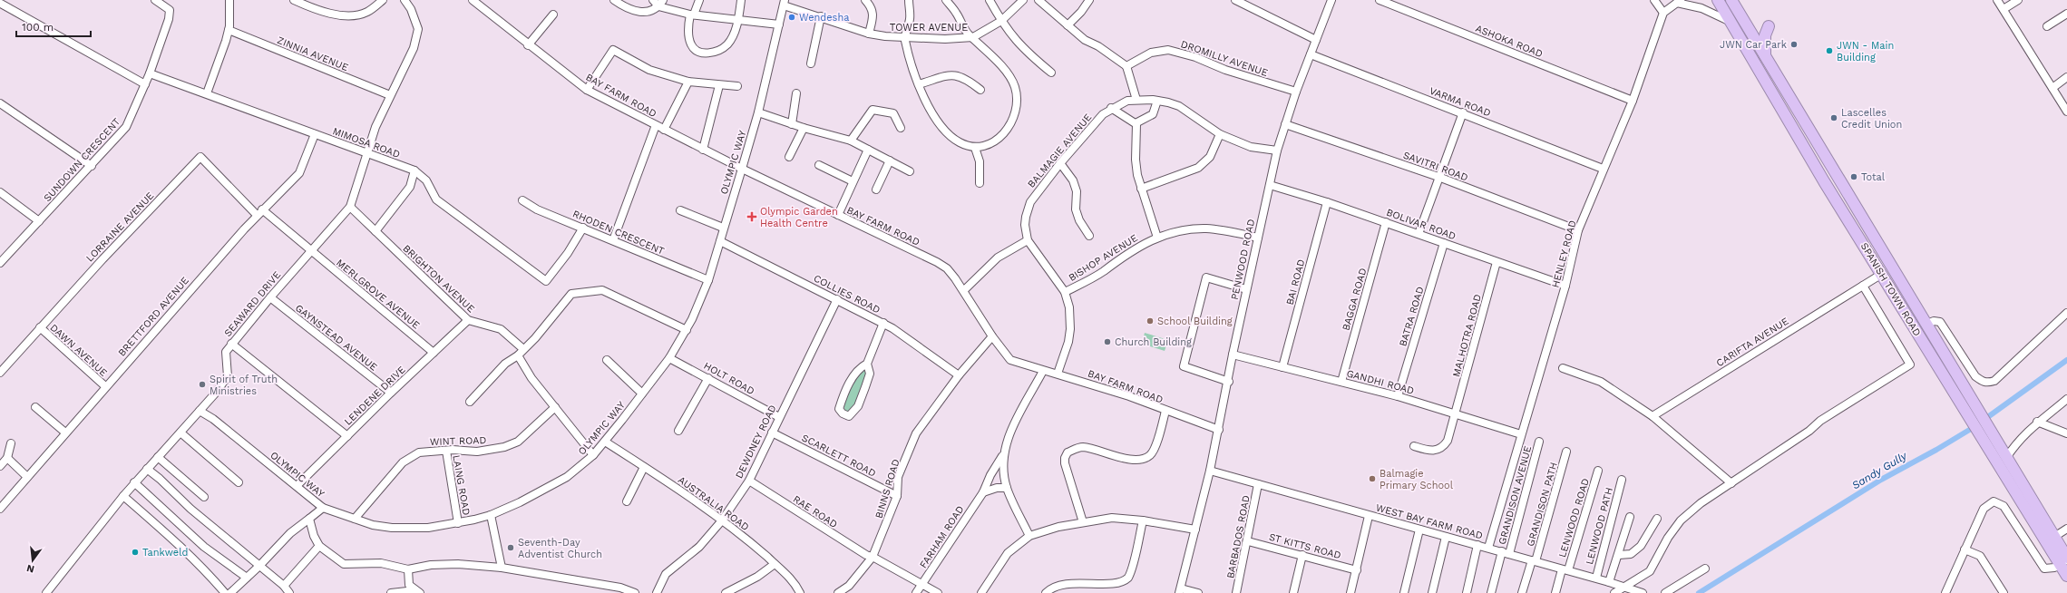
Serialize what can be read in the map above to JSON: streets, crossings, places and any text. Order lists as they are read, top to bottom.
{
  "streets": {
    "highway": ["SPANISH TOWN ROAD"],
    "street": [
      "TOWER AVENUE",
      "ASHOKA ROAD",
      "ZINNIA AVENUE",
      "DROMILLY AVENUE",
      "BAY FARM ROAD",
      "VARMA ROAD",
      "MIMOSA ROAD",
      "BALMAGIE AVENUE",
      "SUNDOWN CRESCENT",
      "OLYMPIC WAY",
      "SAVITRI ROAD",
      "BOLIVAR ROAD",
      "LORRAINE AVENUE",
      "RHODEN CRESCENT",
      "HENLEY ROAD",
      "BISHOP AVENUE",
      "PENWOOD ROAD",
      "BRIGHTON AVENUE",
      "BAI ROAD",
      "MERLGROVE AVENUE",
      "COLLIES ROAD",
      "BAGGA ROAD",
      "SEAWARD DRIVE",
      "BRETTFORD AVENUE",
      "BATRA ROAD",
      "MALHOTRA ROAD",
      "GAYNSTEAD AVENUE",
      "CARIFTA AVENUE",
      "DAWN AVENUE",
      "HOLT ROAD",
      "GANDHI ROAD",
      "LENDENE DRIVE",
      "WINT ROAD",
      "DEWDNEY ROAD",
      "SCARLETT ROAD",
      "LAING ROAD",
      "BINNS ROAD",
      "GRANDISON AVENUE",
      "AUSTRALIA ROAD",
      "GRANDISON PATH",
      "RAE ROAD",
      "LENWOOD ROAD",
      "WEST BAY FARM ROAD",
      "LENWOOD PATH",
      "FARHAM ROAD",
      "BARBADOS ROAD",
      "ST KITTS ROAD"
    ]
  },
  "crossings": [
    ["TOWER AVENUE", "OLYMPIC WAY"],
    ["ASHOKA ROAD", "HENLEY ROAD"],
    ["ZINNIA AVENUE", "SEAWARD DRIVE"],
    ["DROMILLY AVENUE", "PENWOOD ROAD"],
    ["BAY FARM ROAD", "BALMAGIE AVENUE"],
    ["BAY FARM ROAD", "OLYMPIC WAY"],
    ["BAY FARM ROAD", "PENWOOD ROAD"],
    ["BAY FARM ROAD", "BINNS ROAD"],
    ["VARMA ROAD", "HENLEY ROAD"],
    ["VARMA ROAD", "PENWOOD ROAD"],
    ["MIMOSA ROAD", "SUNDOWN CRESCENT"],
    ["MIMOSA ROAD", "RHODEN CRESCENT"],
    ["MIMOSA ROAD", "SEAWARD DRIVE"],
    ["MIMOSA ROAD", "BRETTFORD AVENUE"],
    ["BALMAGIE AVENUE", "BISHOP AVENUE"],
    ["BALMAGIE AVENUE", "PENWOOD ROAD"],
    ["OLYMPIC WAY", "RHODEN CRESCENT"],
    ["OLYMPIC WAY", "COLLIES ROAD"],
    ["OLYMPIC WAY", "SEAWARD DRIVE"],
    ["OLYMPIC WAY", "HOLT ROAD"],
    ["OLYMPIC WAY", "LENDENE DRIVE"],
    ["OLYMPIC WAY", "WINT ROAD"],
    ["OLYMPIC WAY", "LAING ROAD"],
    ["OLYMPIC WAY", "AUSTRALIA ROAD"],
    ["SAVITRI ROAD", "HENLEY ROAD"],
    ["SAVITRI ROAD", "PENWOOD ROAD"],
    ["BOLIVAR ROAD", "HENLEY ROAD"],
    ["BOLIVAR ROAD", "PENWOOD ROAD"],
    ["BOLIVAR ROAD", "BAI ROAD"],
    ["BOLIVAR ROAD", "BAGGA ROAD"],
    ["BOLIVAR ROAD", "BATRA ROAD"],
    ["BOLIVAR ROAD", "MALHOTRA ROAD"],
    ["LORRAINE AVENUE", "MERLGROVE AVENUE"],
    ["LORRAINE AVENUE", "BRETTFORD AVENUE"],
    ["LORRAINE AVENUE", "DAWN AVENUE"],
    ["HENLEY ROAD", "GANDHI ROAD"],
    ["HENLEY ROAD", "WEST BAY FARM ROAD"],
    ["BISHOP AVENUE", "PENWOOD ROAD"],
    ["PENWOOD ROAD", "GANDHI ROAD"],
    ["PENWOOD ROAD", "WEST BAY FARM ROAD"],
    ["BRIGHTON AVENUE", "SEAWARD DRIVE"],
    ["BRIGHTON AVENUE", "LENDENE DRIVE"],
    ["BAI ROAD", "GANDHI ROAD"],
    ["SPANISH TOWN ROAD", "CARIFTA AVENUE"],
    ["MERLGROVE AVENUE", "SEAWARD DRIVE"],
    ["MERLGROVE AVENUE", "BRETTFORD AVENUE"],
    ["MERLGROVE AVENUE", "LENDENE DRIVE"],
    ["COLLIES ROAD", "DEWDNEY ROAD"],
    ["COLLIES ROAD", "BINNS ROAD"],
    ["BAGGA ROAD", "GANDHI ROAD"],
    ["SEAWARD DRIVE", "GAYNSTEAD AVENUE"],
    ["BRETTFORD AVENUE", "DAWN AVENUE"],
    ["BATRA ROAD", "GANDHI ROAD"],
    ["MALHOTRA ROAD", "GANDHI ROAD"],
    ["GAYNSTEAD AVENUE", "LENDENE DRIVE"],
    ["HOLT ROAD", "DEWDNEY ROAD"],
    ["WINT ROAD", "LAING ROAD"],
    ["DEWDNEY ROAD", "SCARLETT ROAD"],
    ["DEWDNEY ROAD", "AUSTRALIA ROAD"],
    ["DEWDNEY ROAD", "RAE ROAD"],
    ["SCARLETT ROAD", "BINNS ROAD"],
    ["BINNS ROAD", "RAE ROAD"],
    ["GRANDISON AVENUE", "WEST BAY FARM ROAD"],
    ["GRANDISON PATH", "WEST BAY FARM ROAD"],
    ["RAE ROAD", "FARHAM ROAD"],
    ["LENWOOD ROAD", "WEST BAY FARM ROAD"],
    ["WEST BAY FARM ROAD", "LENWOOD PATH"],
    ["WEST BAY FARM ROAD", "BARBADOS ROAD"],
    ["BARBADOS ROAD", "ST KITTS ROAD"]
  ],
  "water": ["Sandy Gully"],
  "places": {
    "other": [
      "Wendesha",
      "JWN Car Park",
      "JWN - Main Building",
      "Lascelles Credit Union",
      "Total",
      "School Building",
      "Church Building",
      "Spirit of Truth Ministries",
      "Balmagie Primary School",
      "Seventh-Day Adventist Church",
      "Tankweld"
    ],
    "health": ["Olympic Garden Health Centre"]
  },
  "scale_bar": "100 m",
  "north": "bottom"
}
